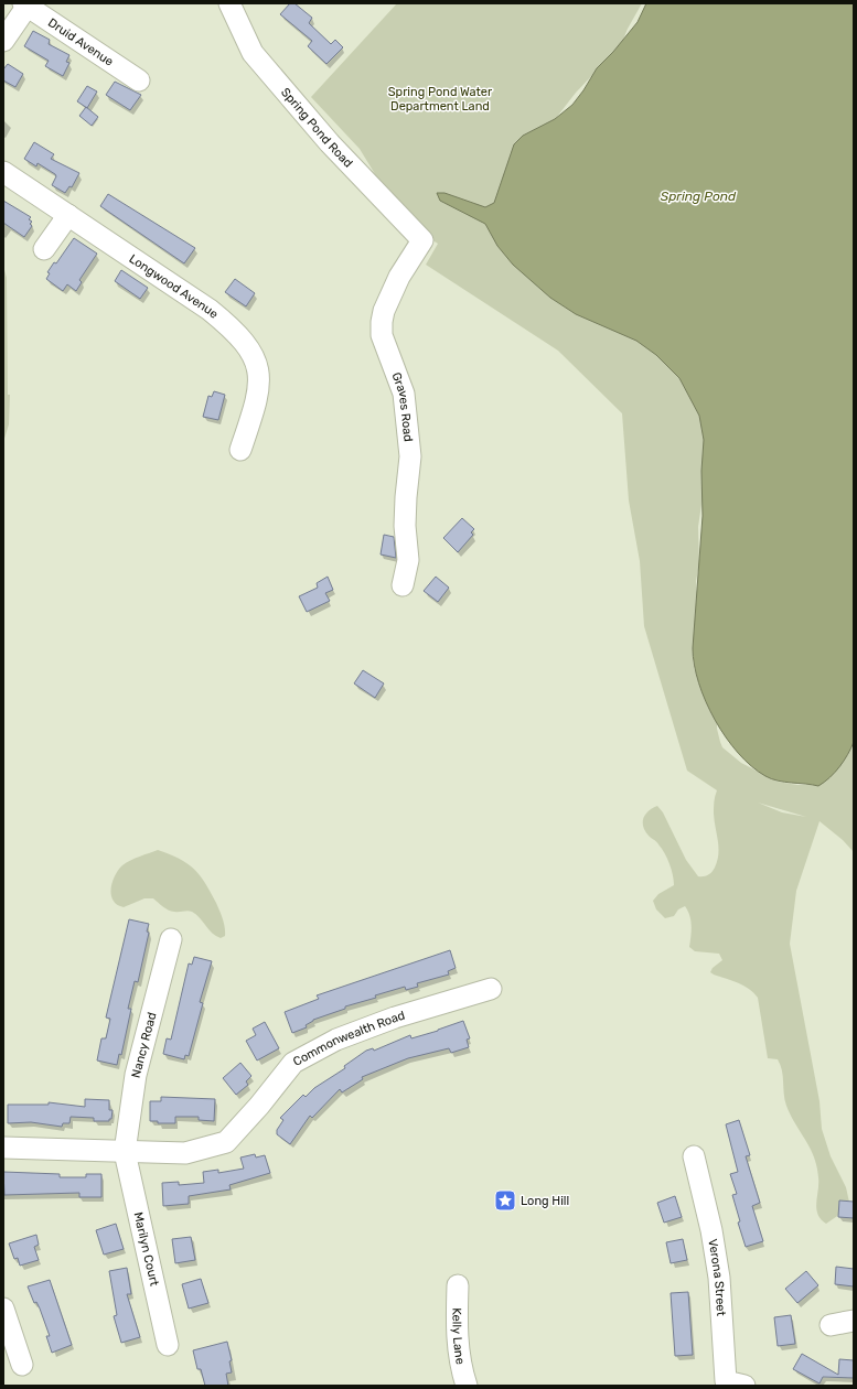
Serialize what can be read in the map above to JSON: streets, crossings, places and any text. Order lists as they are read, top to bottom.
{
  "streets": {
    "street": [
      "Druid Avenue",
      "Spring Pond Road",
      "Longwood Avenue",
      "Graves Road",
      "Commonwealth Road",
      "Nancy Road",
      "Marilyn Court",
      "Verona Street",
      "Kelly Lane"
    ]
  },
  "crossings": [
    ["Spring Pond Road", "Graves Road"],
    ["Commonwealth Road", "Nancy Road"],
    ["Commonwealth Road", "Marilyn Court"],
    ["Nancy Road", "Marilyn Court"]
  ],
  "water": ["Spring Pond"],
  "parks": ["Spring Pond Water Department Land"],
  "places": {
    "place": ["Long Hill"]
  }
}
